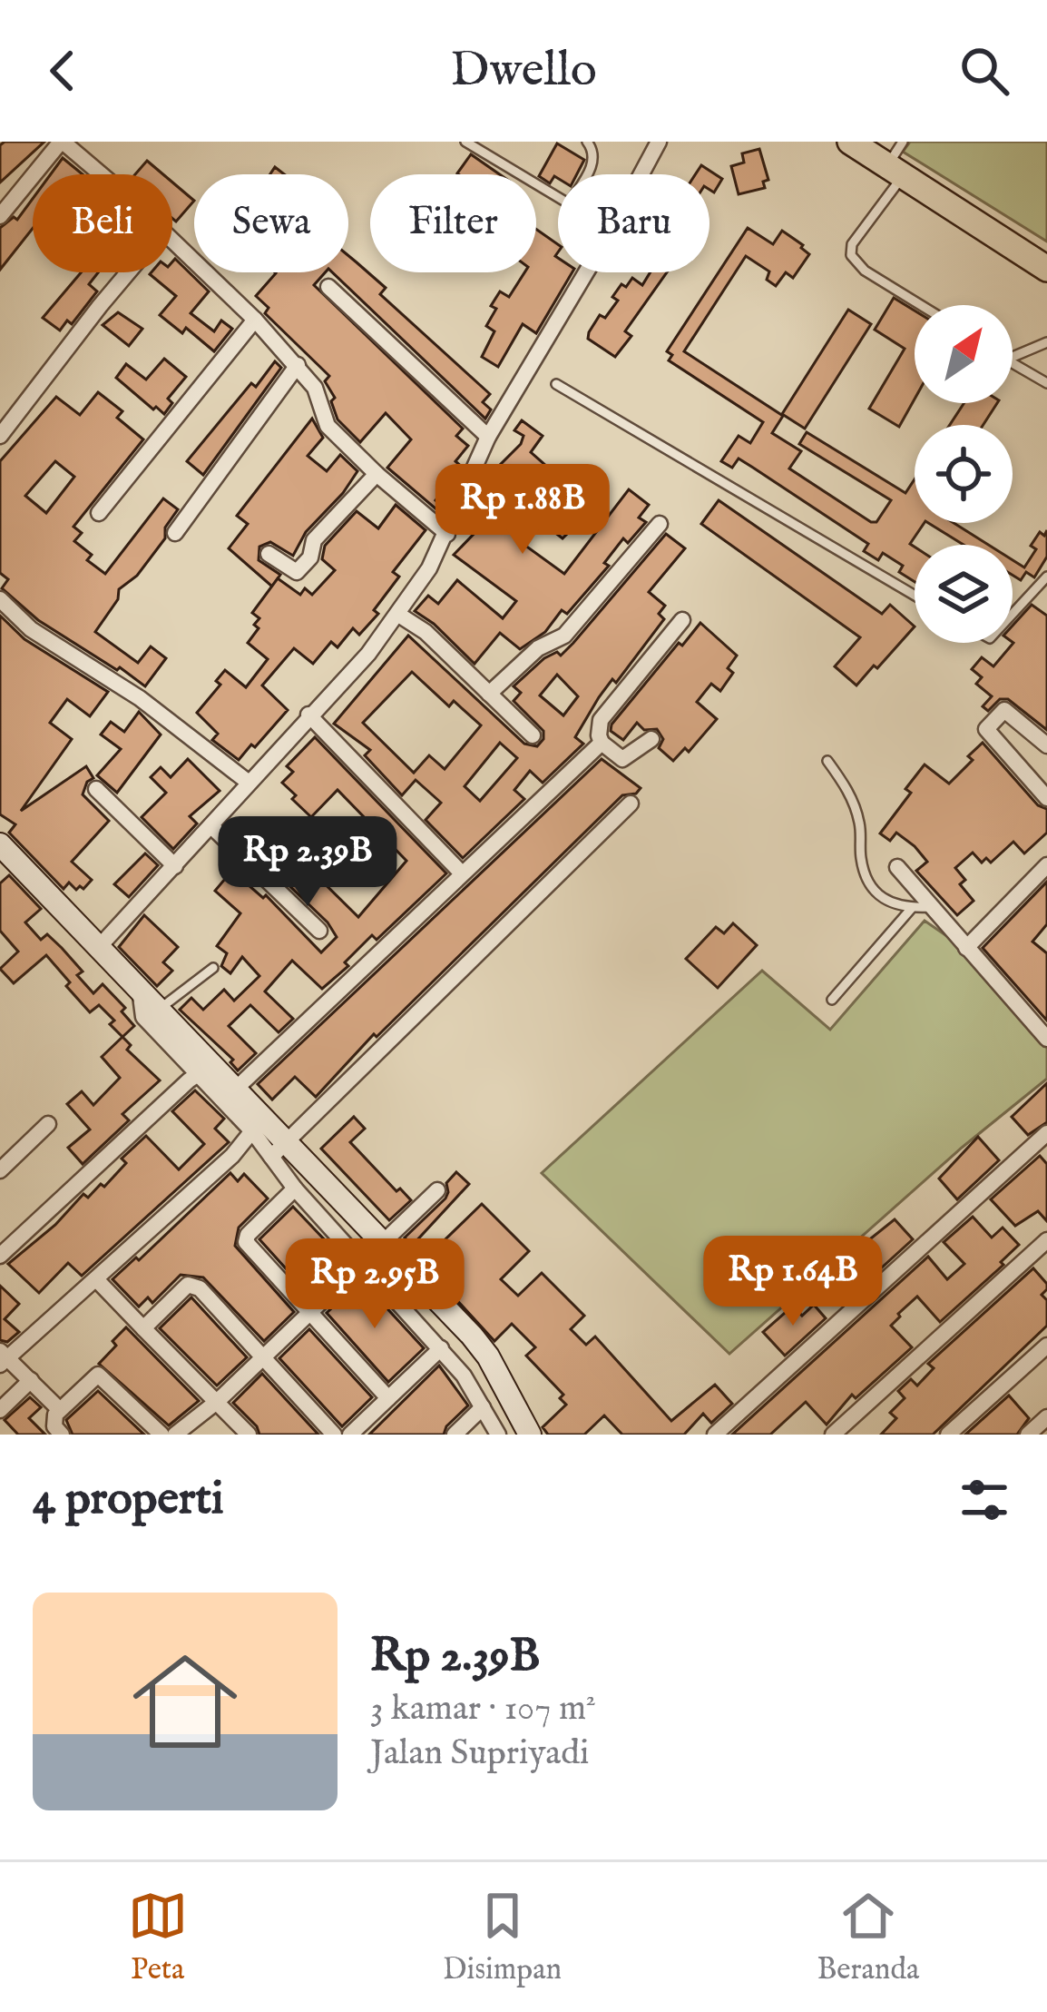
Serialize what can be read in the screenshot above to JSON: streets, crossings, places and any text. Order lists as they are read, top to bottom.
{
  "north": "top right",
  "page": {
    "header": "Dwello",
    "chip": [
      "Beli",
      "Sewa",
      "Filter",
      "Baru"
    ],
    "price": [
      "Rp 1.88B",
      "Rp 2.39B",
      "Rp 1.64B",
      "Rp 2.95B"
    ],
    "heading": "4 properti",
    "list": [
      {
        "name": "Rp 2.39B",
        "note": "3 kamar · 107 m² · Jalan Supriyadi"
      }
    ],
    "tabs": ["Peta", "Disimpan", "Beranda"]
  }
}
